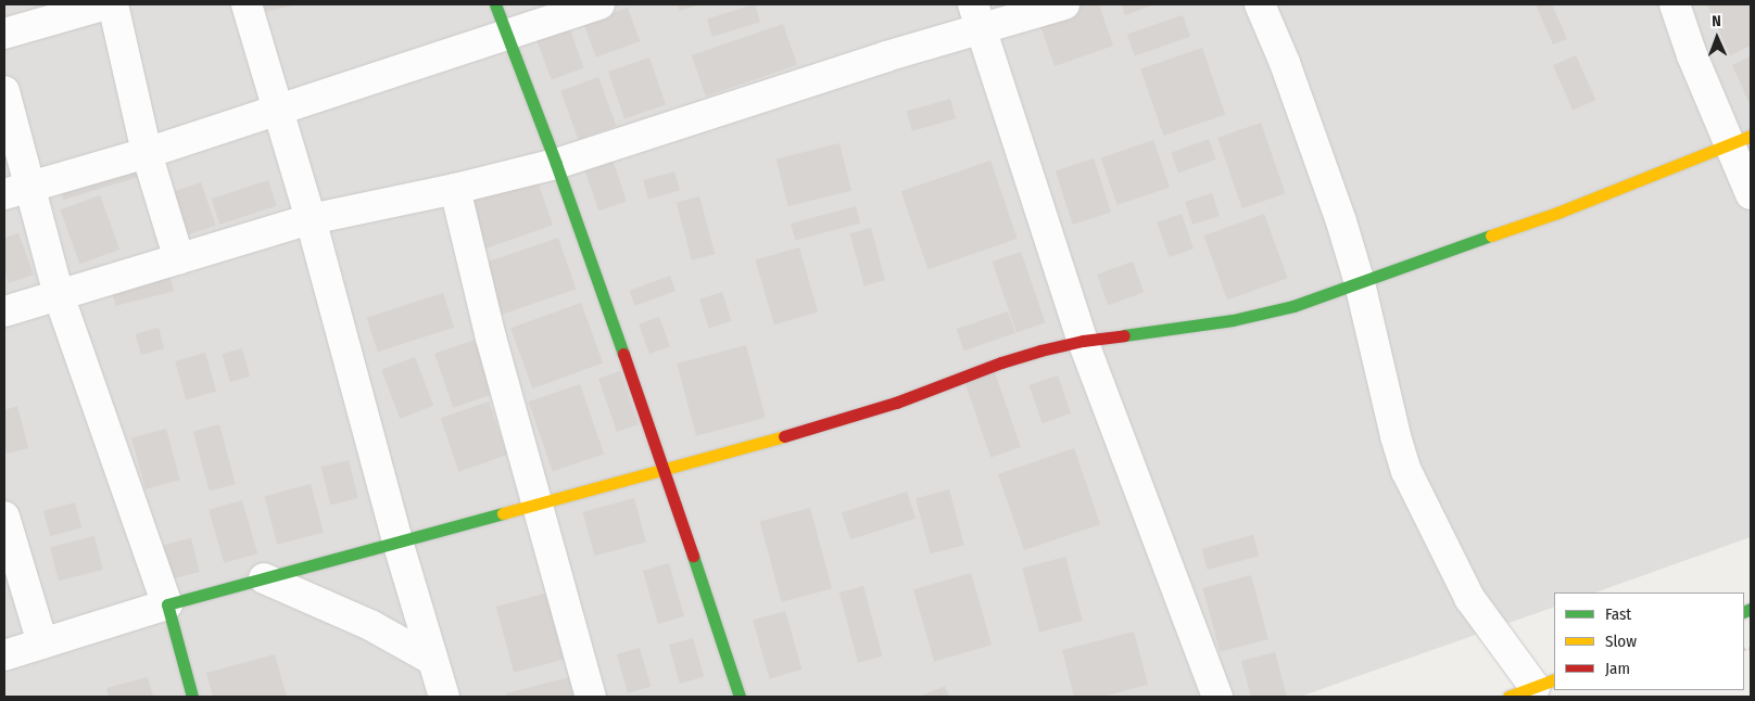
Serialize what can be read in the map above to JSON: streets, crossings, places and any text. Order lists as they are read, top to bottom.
{
  "legend": ["Fast", "Slow", "Jam"],
  "north": "top"
}
